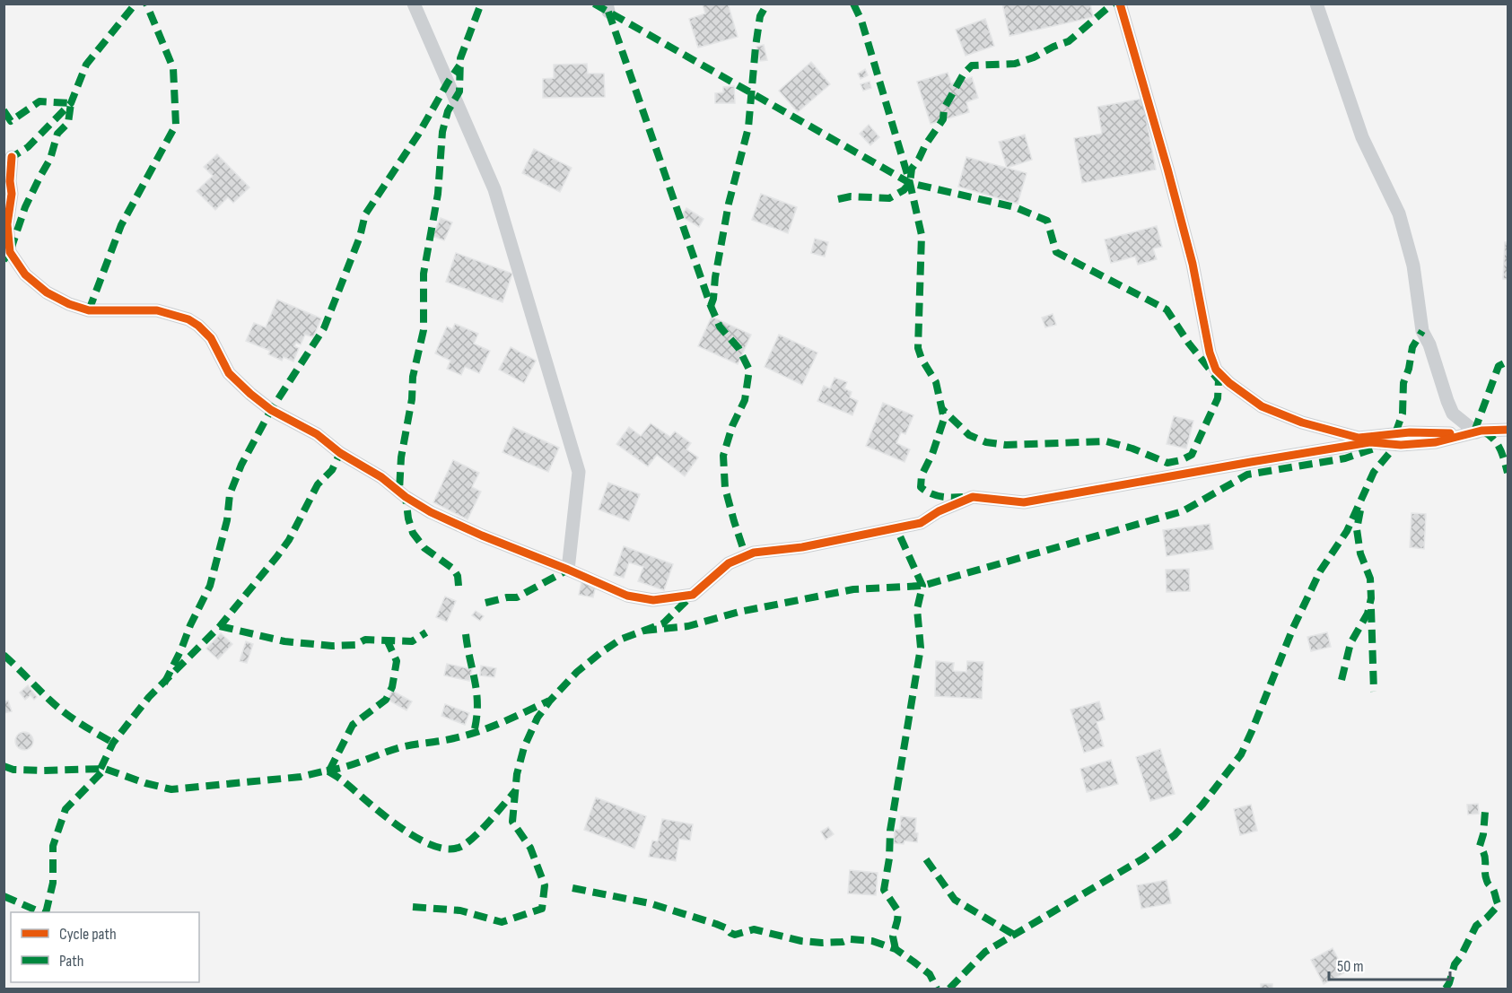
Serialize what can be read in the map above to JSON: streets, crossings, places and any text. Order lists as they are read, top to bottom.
{
  "legend": ["Cycle path", "Path"],
  "scale_bar": "50 m"
}
